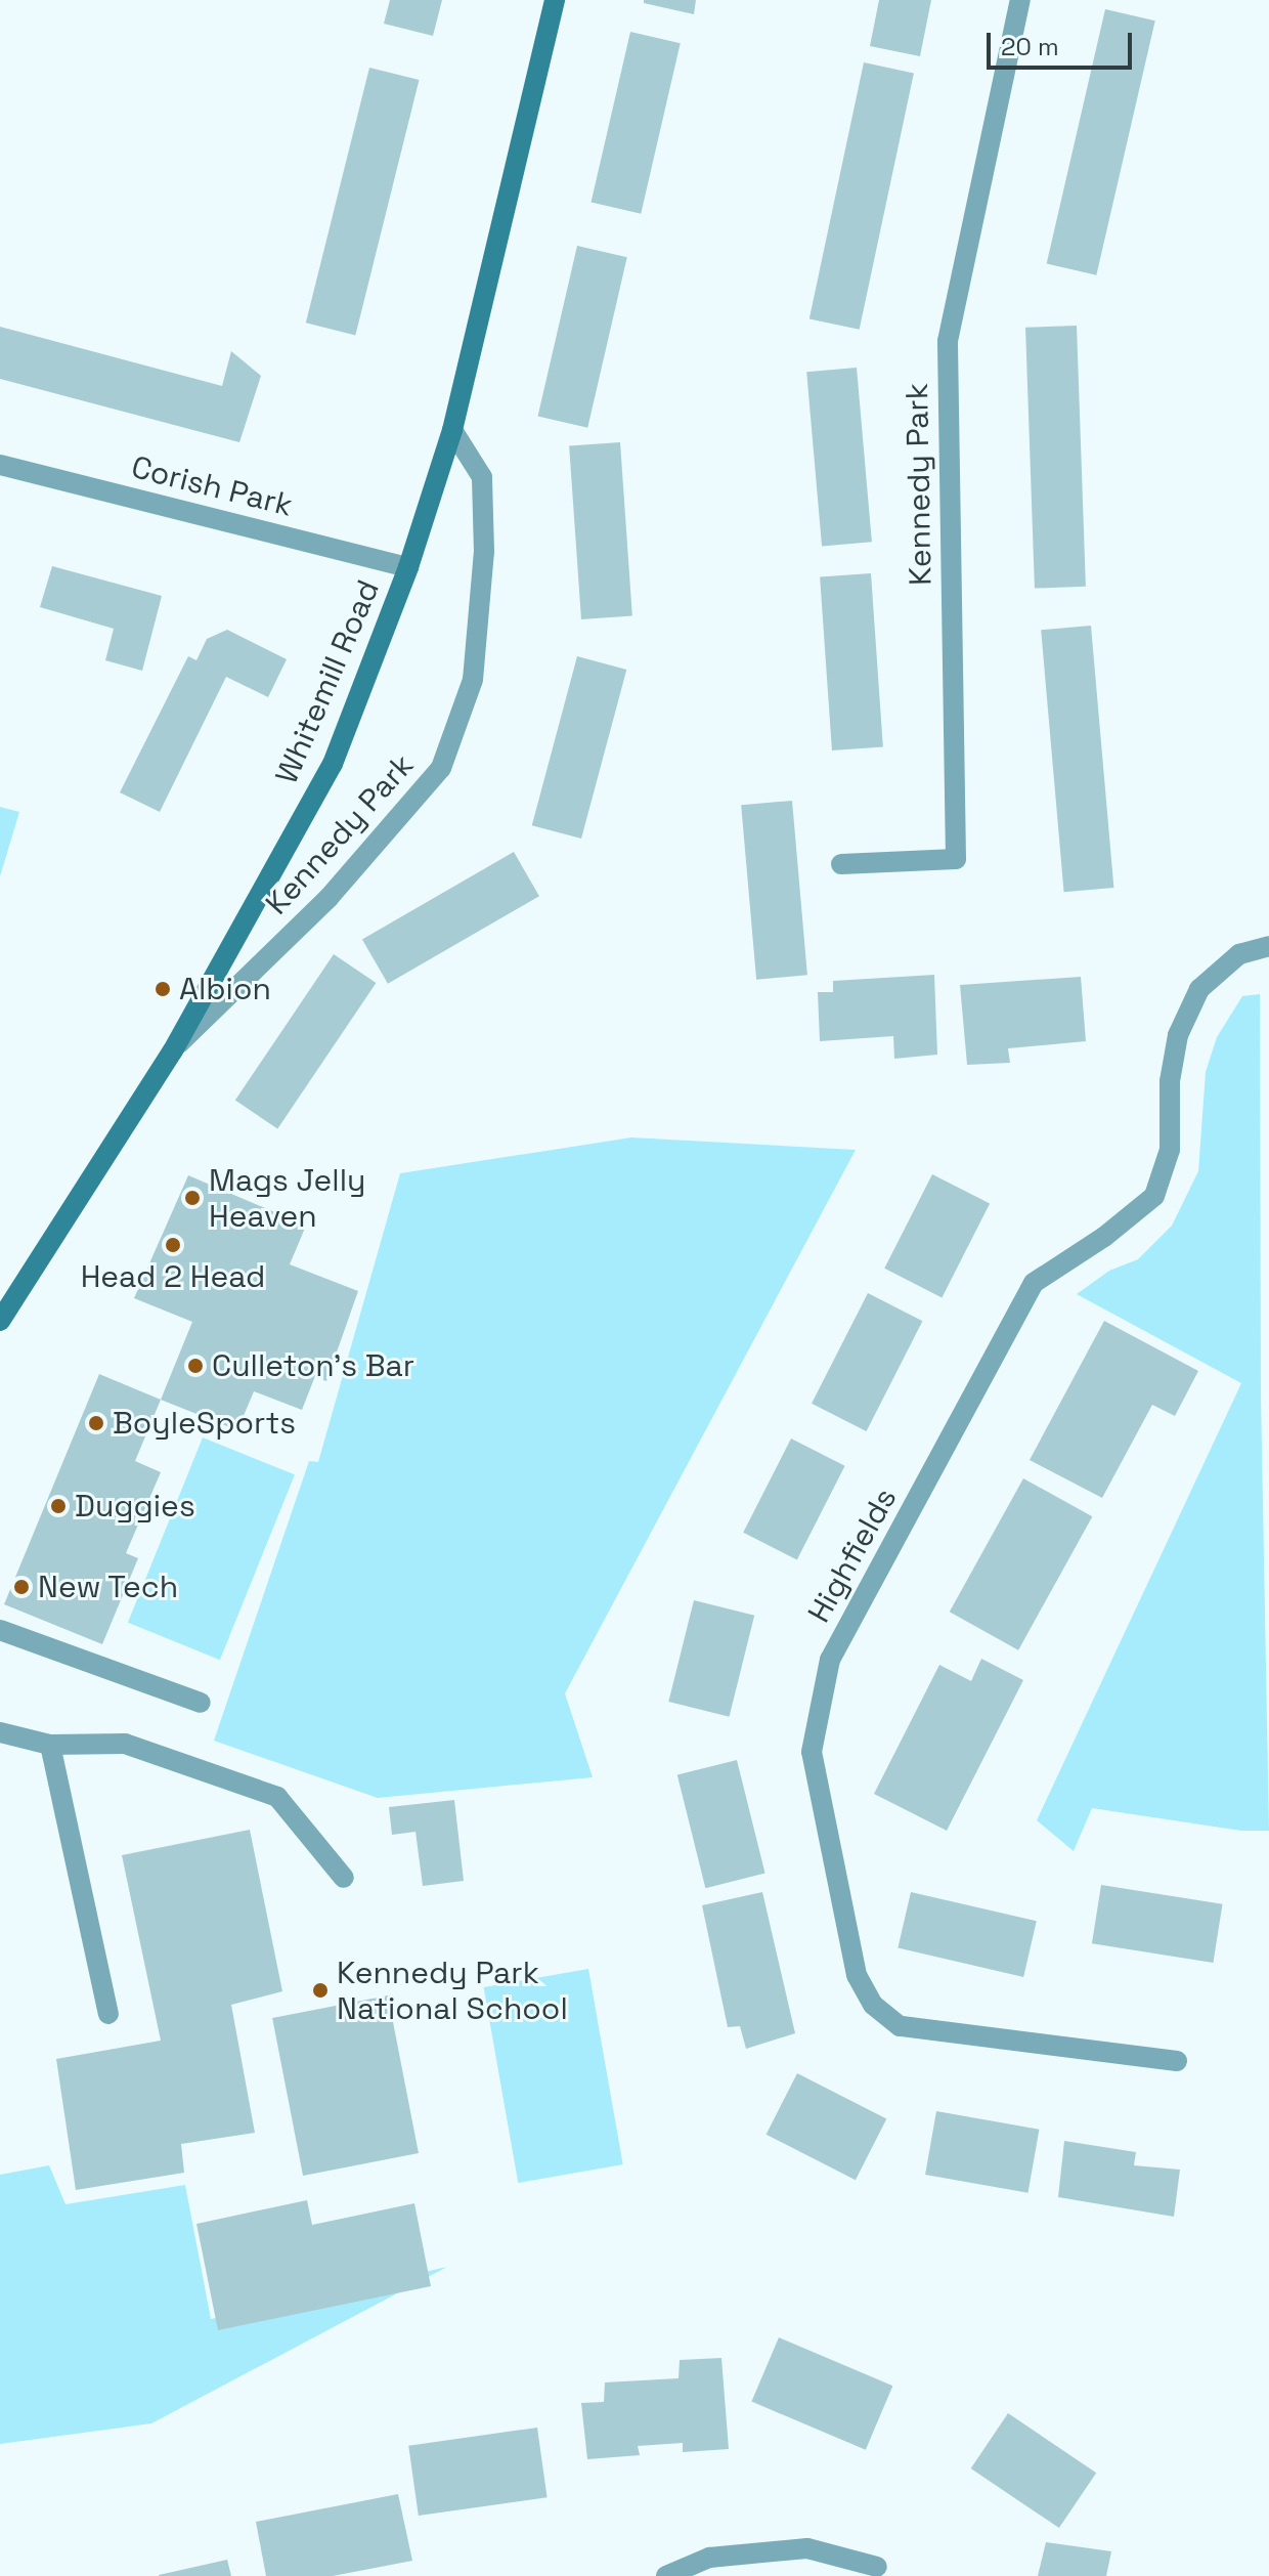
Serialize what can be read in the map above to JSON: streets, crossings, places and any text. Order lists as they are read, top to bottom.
{
  "streets": {
    "street": [
      "Kennedy Park",
      "Corish Park",
      "Whitemill Road",
      "Highfields"
    ]
  },
  "crossings": [
    ["Kennedy Park", "Whitemill Road"],
    ["Corish Park", "Whitemill Road"]
  ],
  "places": [
    "Albion",
    "Mags Jelly Heaven",
    "Head 2 Head",
    "Culleton's Bar",
    "BoyleSports",
    "Duggies",
    "New Tech",
    "Kennedy Park National School"
  ],
  "scale_bar": "20 m"
}
